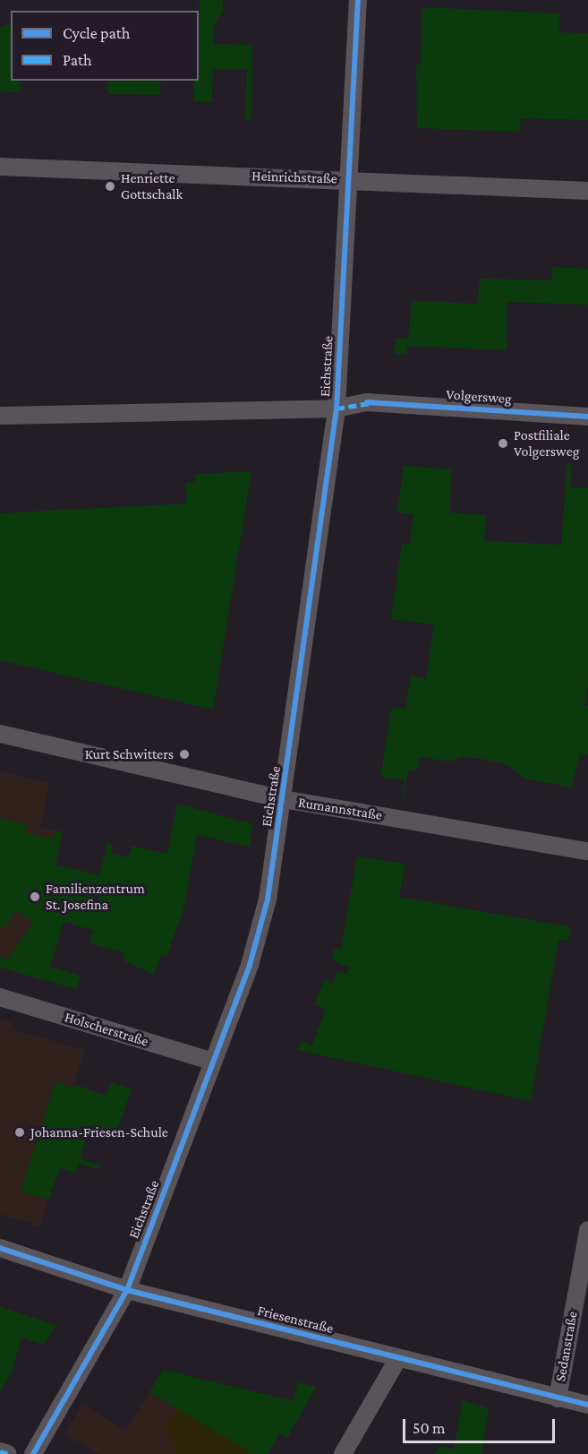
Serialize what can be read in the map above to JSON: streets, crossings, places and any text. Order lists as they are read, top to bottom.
{
  "streets": {
    "street": [
      "Heinrichstraße",
      "Eichstraße",
      "Volgersweg",
      "Rumannstraße",
      "Holscherstraße",
      "Friesenstraße",
      "Sedanstraße"
    ]
  },
  "crossings": [
    ["Heinrichstraße", "Eichstraße"],
    ["Eichstraße", "Volgersweg"],
    ["Eichstraße", "Rumannstraße"],
    ["Eichstraße", "Holscherstraße"],
    ["Eichstraße", "Friesenstraße"],
    ["Friesenstraße", "Sedanstraße"]
  ],
  "places": [
    "Henriette Gottschalk",
    "Postfiliale Volgersweg",
    "Kurt Schwitters",
    "Familienzentrum St. Josefina",
    "Johanna-Friesen-Schule"
  ],
  "legend": ["Cycle path", "Path"],
  "scale_bar": "50 m"
}
